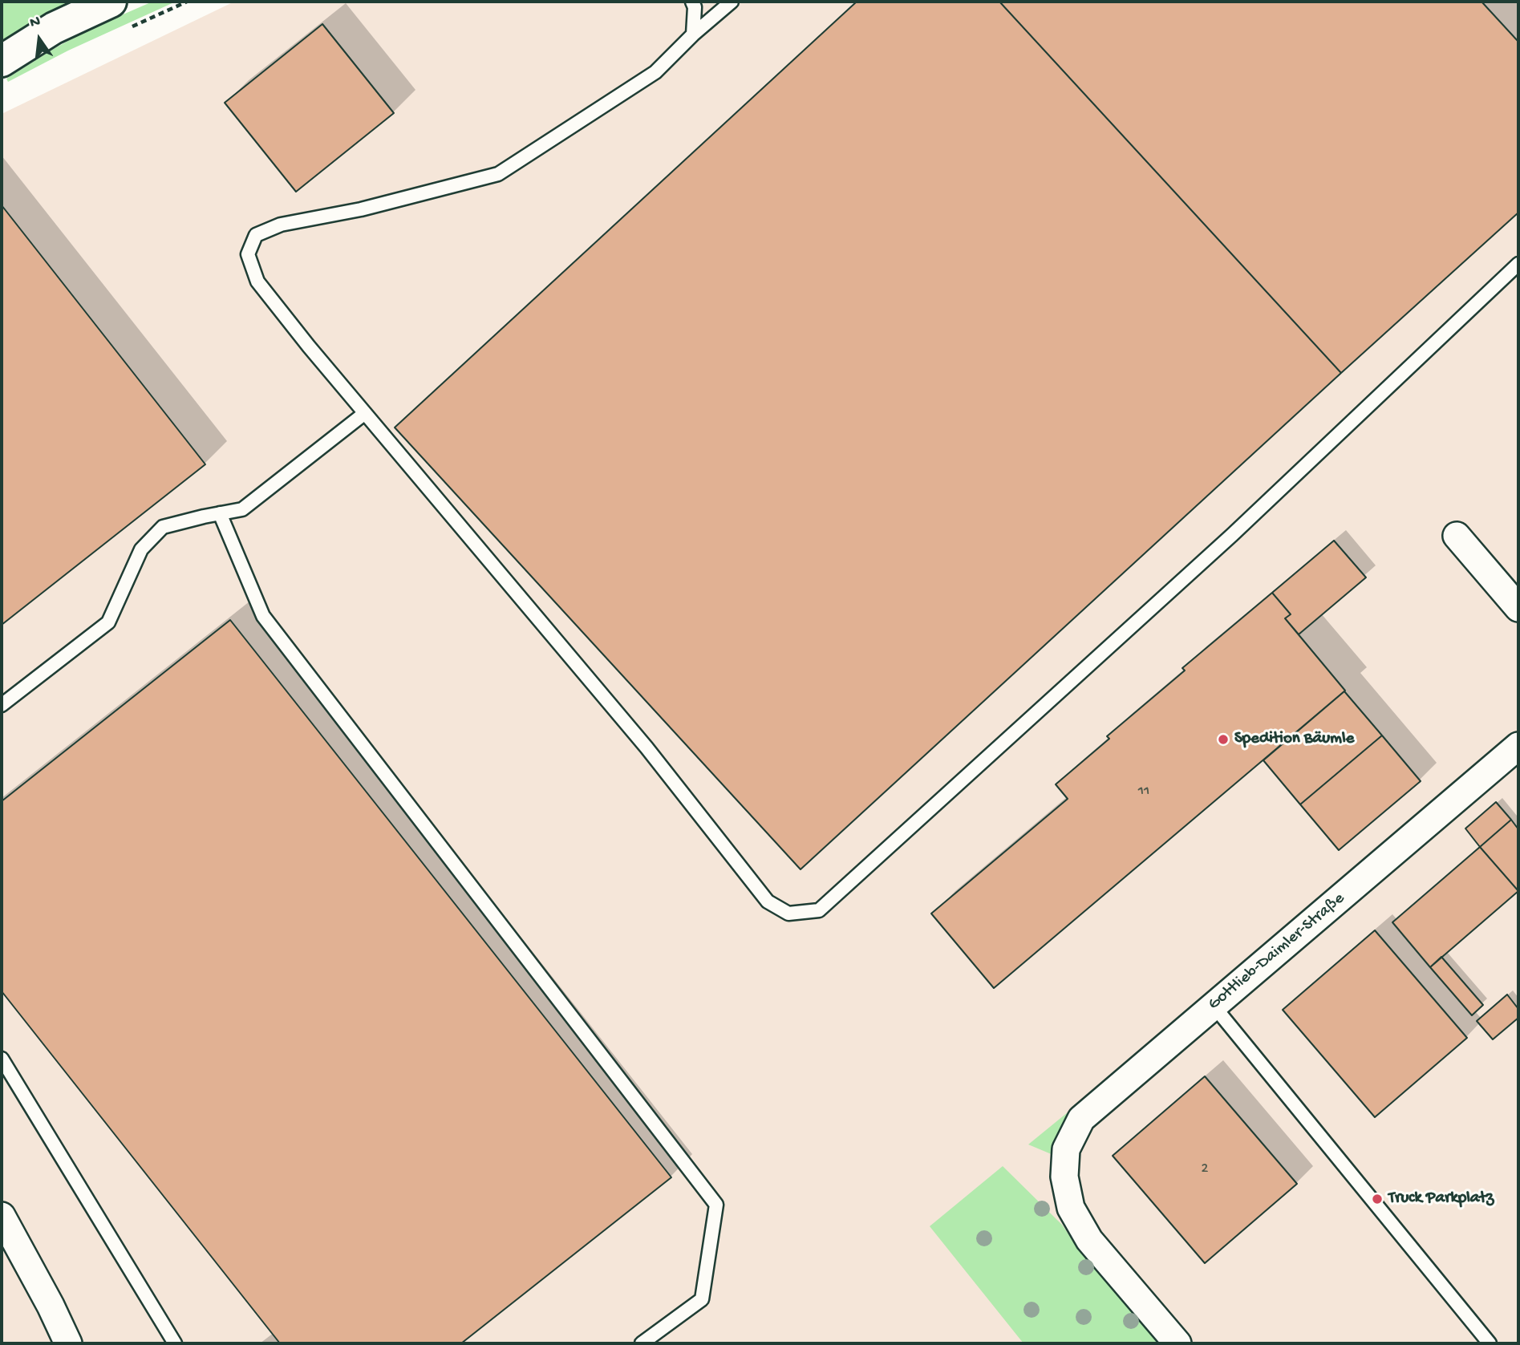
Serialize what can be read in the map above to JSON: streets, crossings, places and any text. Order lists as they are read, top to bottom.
{
  "streets": {
    "street": ["Gottlieb-Daimler-Straße"]
  },
  "places": ["Spedition Bäumle", "Truck Parkplatz"],
  "house_numbers": ["11", "2"],
  "north": "top"
}
